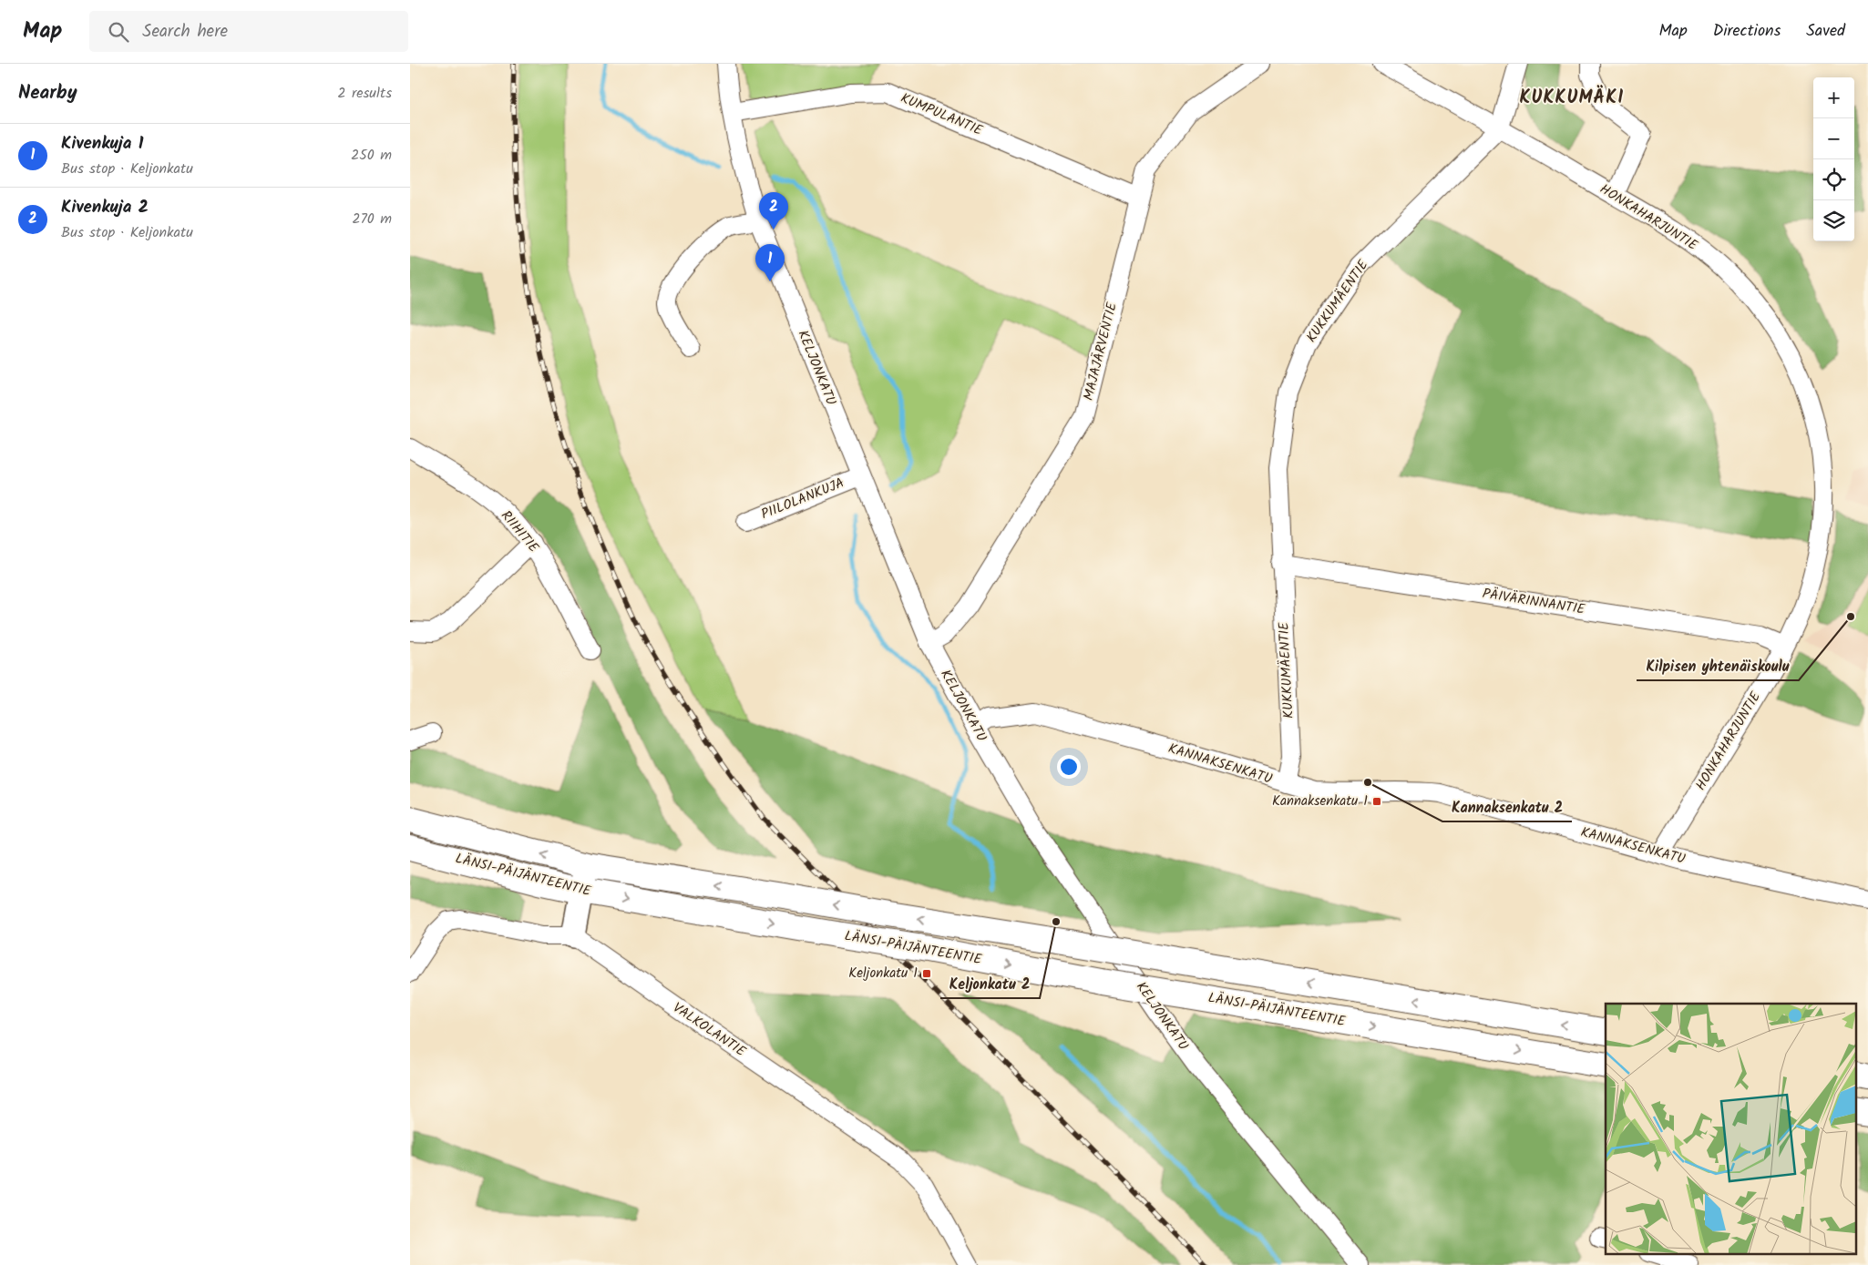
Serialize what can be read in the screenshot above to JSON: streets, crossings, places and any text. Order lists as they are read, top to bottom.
{
  "streets": {
    "main road": ["LÄNSI-PÄIJÄNTEENTIE"],
    "street": [
      "KUMPULANTIE",
      "HONKAHARJUNTIE",
      "KUKKUMÄENTIE",
      "MAJAJÄRVENTIE",
      "KELJONKATU",
      "PIILOLANKUJA",
      "RIIHITIE",
      "PÄIVÄRINNANTIE",
      "KANNAKSENKATU",
      "VALKOLANTIE"
    ]
  },
  "crossings": [
    ["KUMPULANTIE", "MAJAJÄRVENTIE"],
    ["KUMPULANTIE", "KELJONKATU"],
    ["HONKAHARJUNTIE", "KUKKUMÄENTIE"],
    ["HONKAHARJUNTIE", "PÄIVÄRINNANTIE"],
    ["HONKAHARJUNTIE", "KANNAKSENKATU"],
    ["KUKKUMÄENTIE", "PÄIVÄRINNANTIE"],
    ["KUKKUMÄENTIE", "KANNAKSENKATU"],
    ["MAJAJÄRVENTIE", "KELJONKATU"],
    ["KELJONKATU", "PIILOLANKUJA"],
    ["KELJONKATU", "KANNAKSENKATU"]
  ],
  "districts": ["KUKKUMÄKI"],
  "places": {
    "other": ["Kilpisen yhtenäiskoulu", "Kannaksenkatu 2", "Keljonkatu 2"],
    "transit": ["Kannaksenkatu 1", "Keljonkatu 1"]
  },
  "page": {
    "header": "Map",
    "search": "Search here",
    "nav": ["Map", "Directions", "Saved"],
    "heading": ["Nearby", "2 results"],
    "map_buttons": ["+", "−"],
    "list": [
      {
        "mark": "1",
        "name": "Kivenkuja 1",
        "note": "Bus stop · Keljonkatu",
        "value": "250 m"
      },
      {
        "mark": "2",
        "name": "Kivenkuja 2",
        "note": "Bus stop · Keljonkatu",
        "value": "270 m"
      }
    ],
    "pins": ["2", "1"]
  }
}
